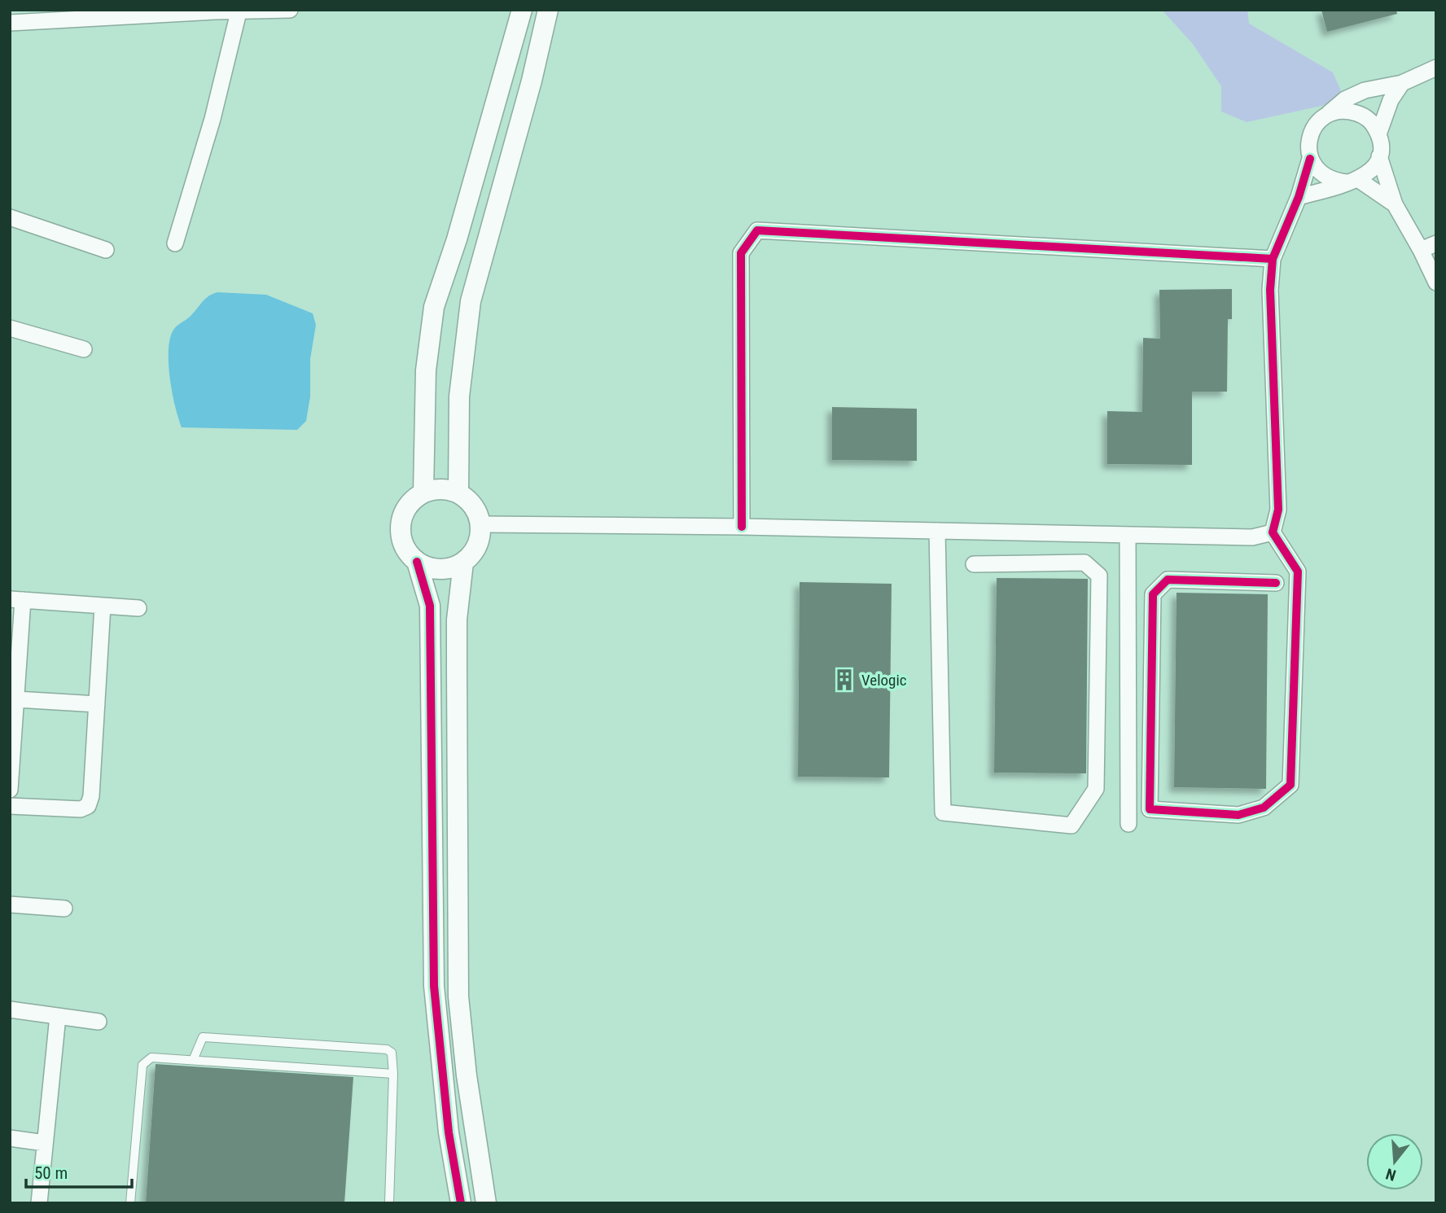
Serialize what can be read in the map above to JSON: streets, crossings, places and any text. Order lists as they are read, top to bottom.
{
  "places": {
    "building": ["Velogic"]
  },
  "scale_bar": "50 m",
  "north": "bottom"
}
